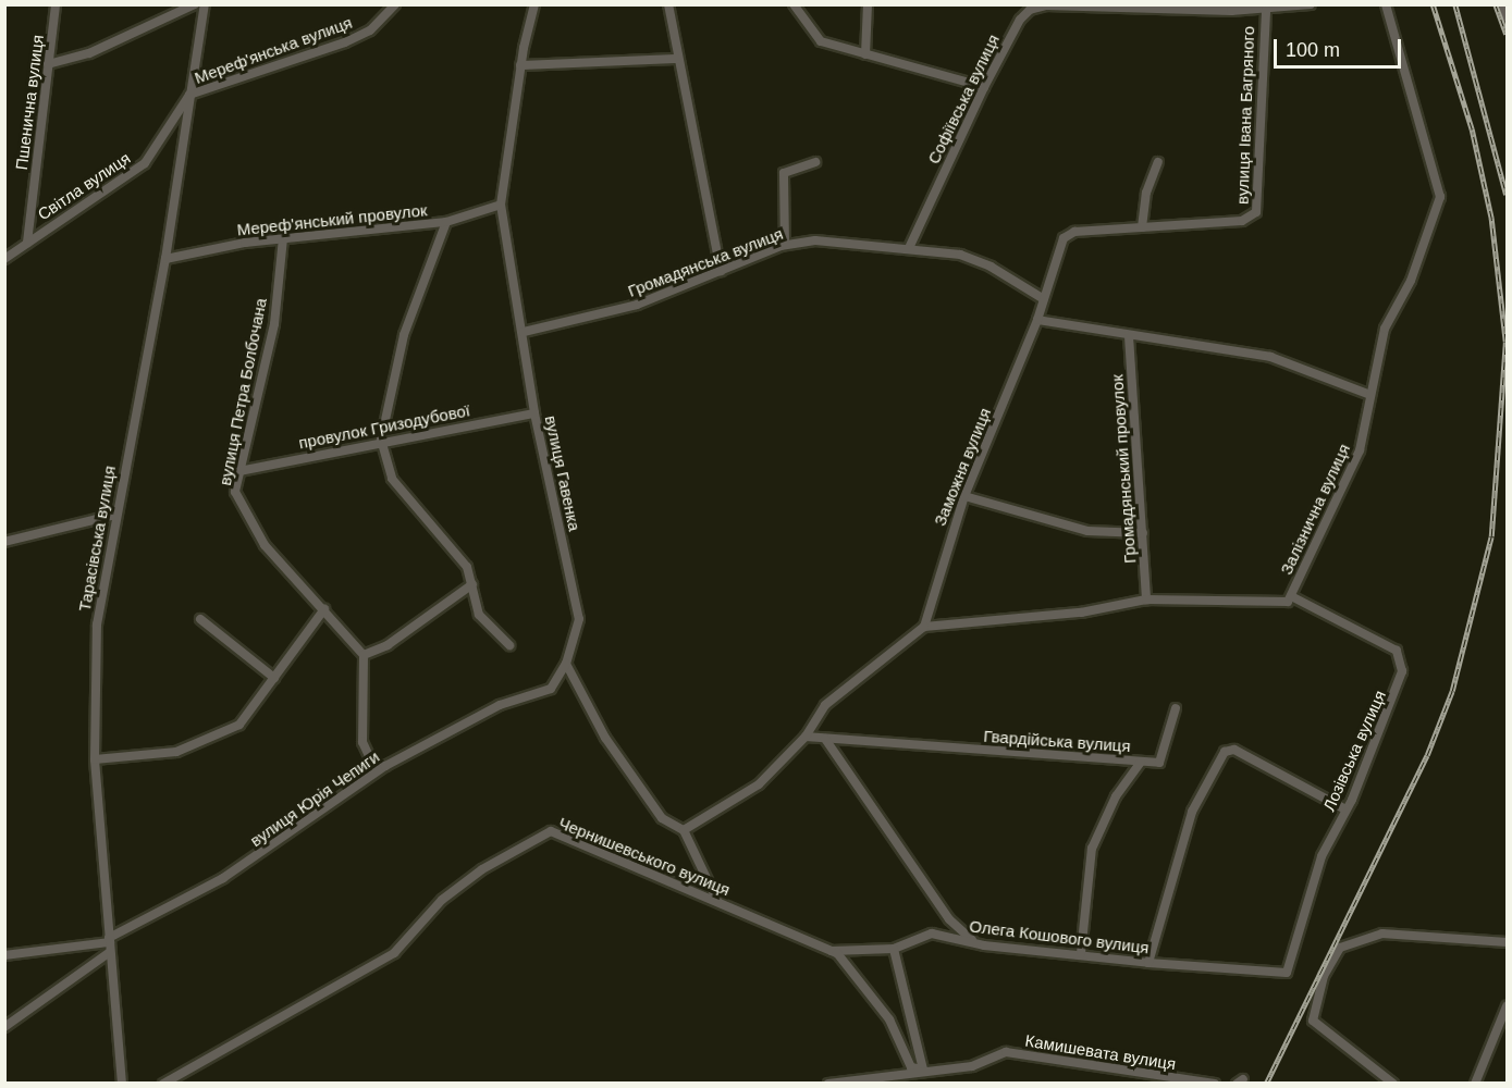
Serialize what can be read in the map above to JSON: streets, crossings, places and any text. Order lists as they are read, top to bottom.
{
  "streets": {
    "street": [
      "Мереф'янська вулиця",
      "Софіївська вулиця",
      "Пшенична вулиця",
      "вулиця Івана Багряного",
      "Світла вулиця",
      "Мереф'янський провулок",
      "Громадянська вулиця",
      "вулиця Петра Болбочана",
      "провулок Гризодубової",
      "Заможня вулиця",
      "Громадянський провулок",
      "вулиця Гавенка",
      "Залізнична вулиця",
      "Тарасівська вулиця",
      "Гвардійська вулиця",
      "Лозівська вулиця",
      "вулиця Юрія Чепиги",
      "Чернишевського вулиця",
      "Олега Кошового вулиця",
      "Камишевата вулиця"
    ]
  },
  "crossings": [
    ["Мереф'янська вулиця", "Світла вулиця"],
    ["Мереф'янська вулиця", "Тарасівська вулиця"],
    ["Софіївська вулиця", "вулиця Івана Багряного"],
    ["Софіївська вулиця", "Громадянська вулиця"],
    ["Пшенична вулиця", "Світла вулиця"],
    ["вулиця Івана Багряного", "Громадянська вулиця"],
    ["вулиця Івана Багряного", "Заможня вулиця"],
    ["Світла вулиця", "Тарасівська вулиця"],
    ["Мереф'янський провулок", "вулиця Петра Болбочана"],
    ["Мереф'янський провулок", "вулиця Гавенка"],
    ["Мереф'янський провулок", "Тарасівська вулиця"],
    ["Громадянська вулиця", "вулиця Гавенка"],
    ["вулиця Петра Болбочана", "провулок Гризодубової"],
    ["провулок Гризодубової", "вулиця Гавенка"],
    ["Заможня вулиця", "Залізнична вулиця"],
    ["Громадянський провулок", "Залізнична вулиця"],
    ["вулиця Гавенка", "вулиця Юрія Чепиги"],
    ["Залізнична вулиця", "Лозівська вулиця"],
    ["Тарасівська вулиця", "вулиця Юрія Чепиги"],
    ["Гвардійська вулиця", "Олега Кошового вулиця"],
    ["Лозівська вулиця", "Олега Кошового вулиця"],
    ["Чернишевського вулиця", "Олега Кошового вулиця"],
    ["Чернишевського вулиця", "Камишевата вулиця"]
  ],
  "scale_bar": "100 m"
}
